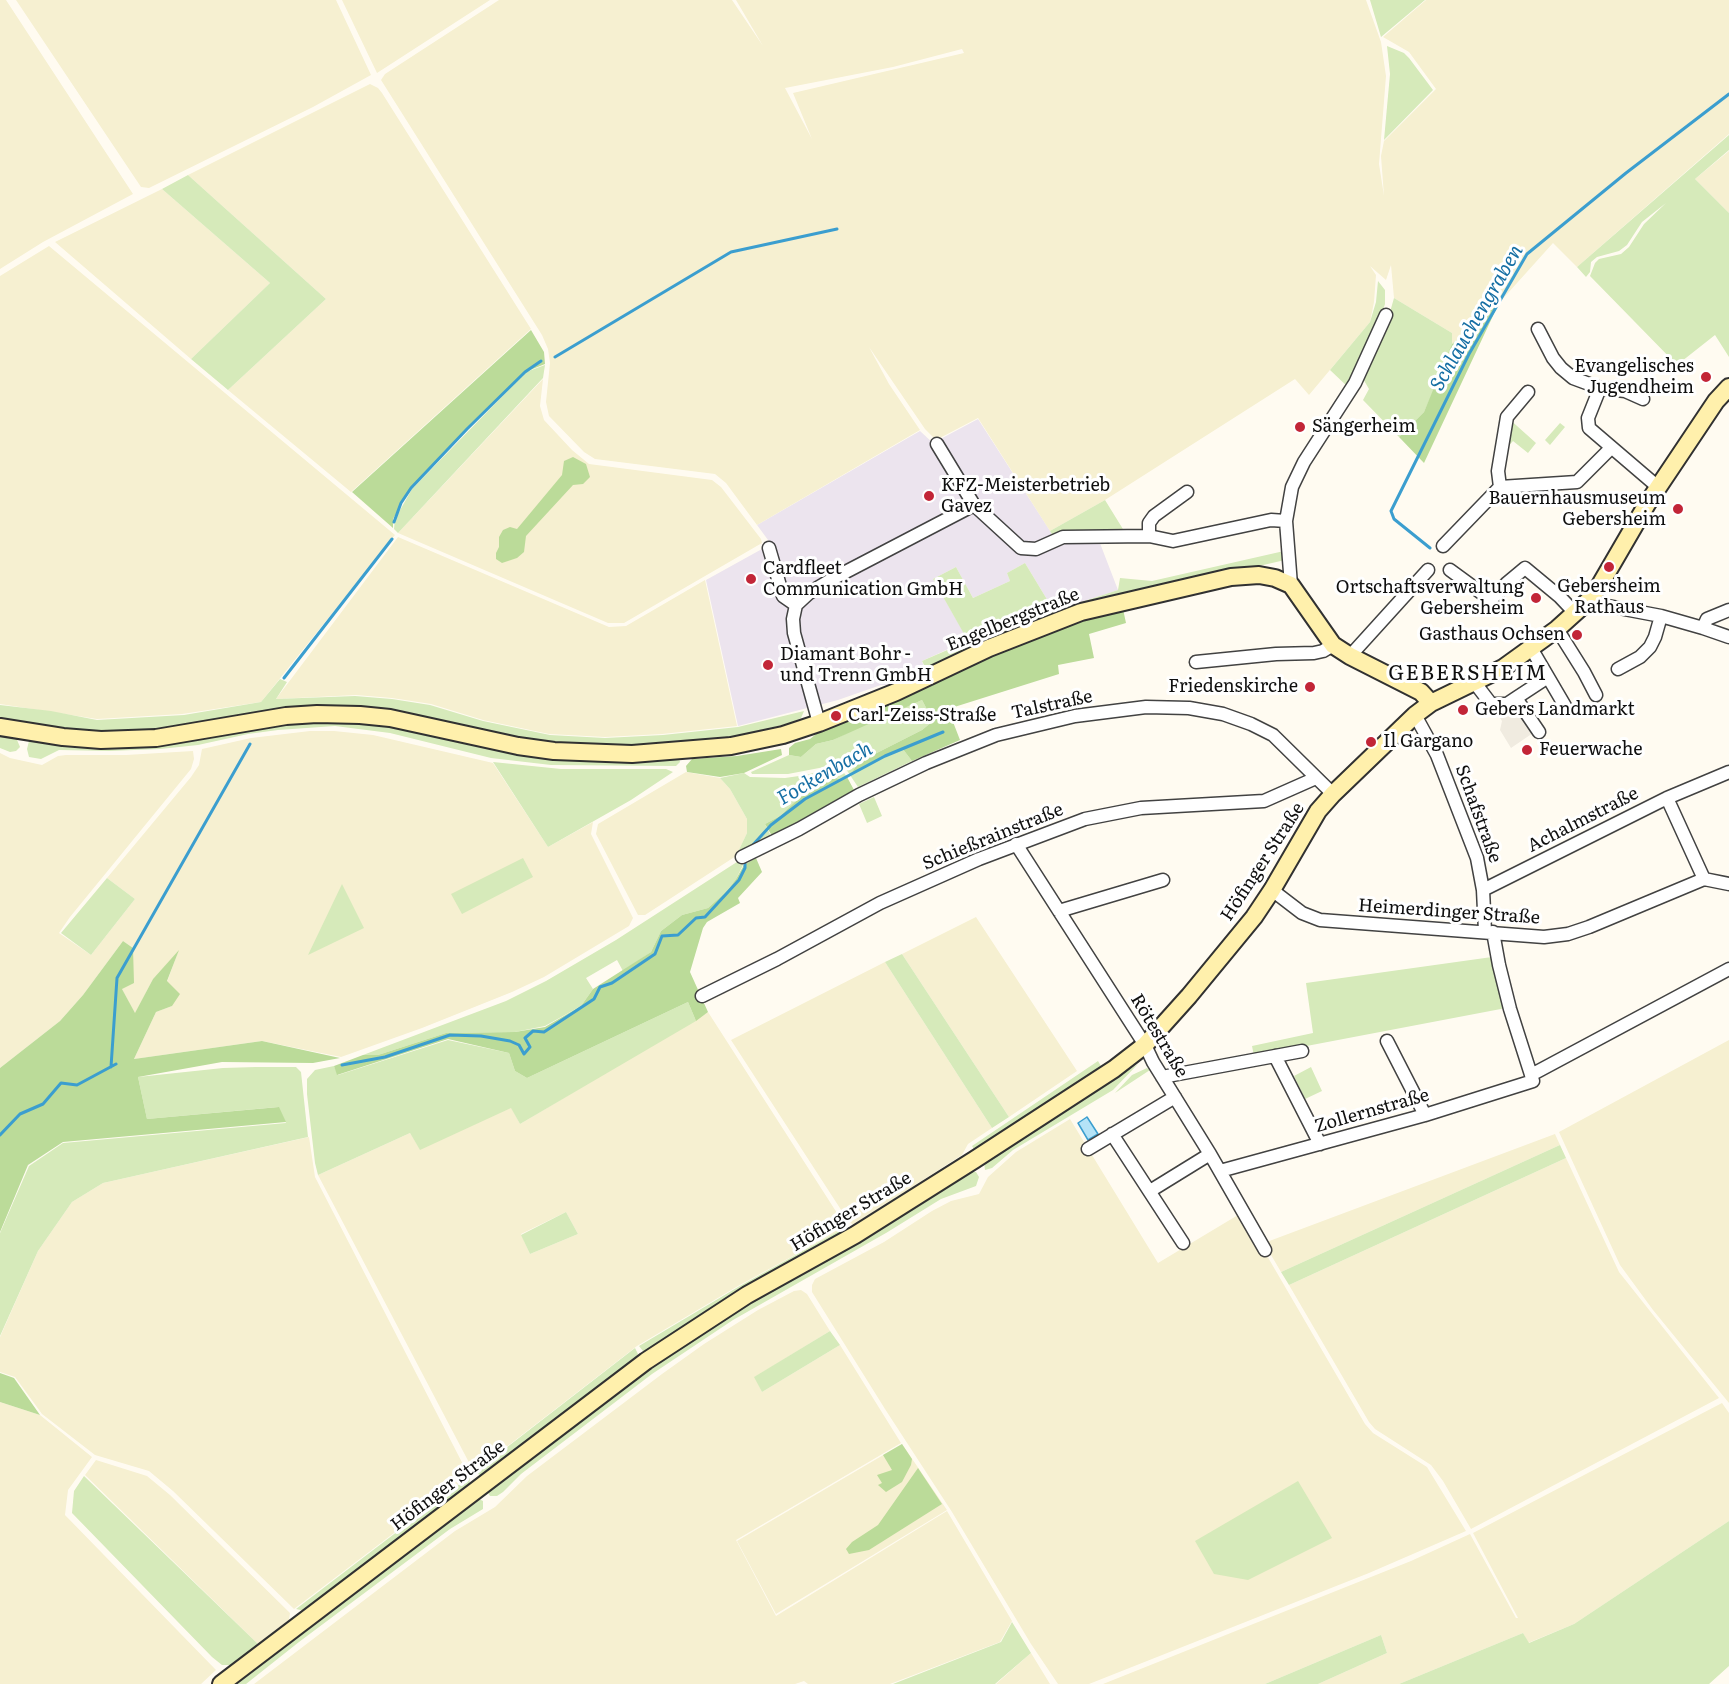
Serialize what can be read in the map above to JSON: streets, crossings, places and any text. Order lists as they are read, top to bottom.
{
  "streets": {
    "street": [
      "Engelbergstraße",
      "Talstraße",
      "Schafstraße",
      "Achalmstraße",
      "Schießrainstraße",
      "Höfinger Straße",
      "Heimerdinger Straße",
      "Rötestraße",
      "Zollernstraße"
    ]
  },
  "crossings": [
    ["Talstraße", "Schießrainstraße"],
    ["Talstraße", "Höfinger Straße"],
    ["Schafstraße", "Achalmstraße"],
    ["Schafstraße", "Höfinger Straße"],
    ["Schafstraße", "Heimerdinger Straße"],
    ["Schafstraße", "Zollernstraße"],
    ["Achalmstraße", "Heimerdinger Straße"],
    ["Schießrainstraße", "Rötestraße"],
    ["Höfinger Straße", "Heimerdinger Straße"],
    ["Höfinger Straße", "Rötestraße"],
    ["Rötestraße", "Zollernstraße"]
  ],
  "districts": ["GEBERSHEIM"],
  "water": ["Schlauchengraben", "Fockenbach"],
  "places": [
    "Evangelisches Jugendheim",
    "Sängerheim",
    "KFZ-Meisterbetrieb Gavez",
    "Bauernhausmuseum Gebersheim",
    "Gebersheim Rathaus",
    "Cardfleet Communication GmbH",
    "Ortschaftsverwaltung Gebersheim",
    "Gasthaus Ochsen",
    "Diamant Bohr - und Trenn GmbH",
    "Friedenskirche",
    "Gebers Landmarkt",
    "Carl-Zeiss-Straße",
    "Il Gargano",
    "Feuerwache"
  ]
}
